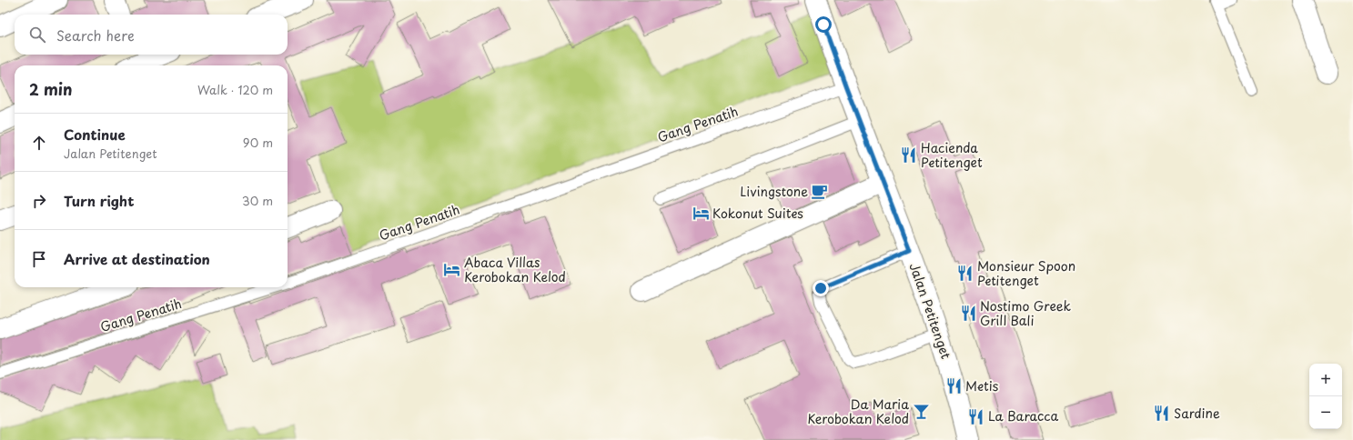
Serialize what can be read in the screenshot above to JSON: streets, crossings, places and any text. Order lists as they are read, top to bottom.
{
  "streets": {
    "street": ["Jalan Petitenget"],
    "lane": ["Gang Penatih"]
  },
  "crossings": [
    ["Gang Penatih", "Jalan Petitenget"]
  ],
  "places": {
    "restaurant": [
      "Hacienda Petitenget",
      "Monsieur Spoon Petitenget",
      "Nostimo Greek Grill Bali",
      "Metis",
      "Sardine",
      "La Baracca"
    ],
    "cafe": ["Livingstone"],
    "hotel": ["Kokonut Suites", "Abaca Villas Kerobokan Kelod"],
    "bar": ["Da Maria Kerobokan Kelod"]
  },
  "page": {
    "search": "Search here",
    "heading": ["2 min", "Walk · 120 m"],
    "list": [
      ["Continue", "Jalan Petitenget", "90 m"],
      ["Turn right", "30 m"],
      "Arrive at destination"
    ],
    "map_buttons": ["+", "−"]
  }
}
